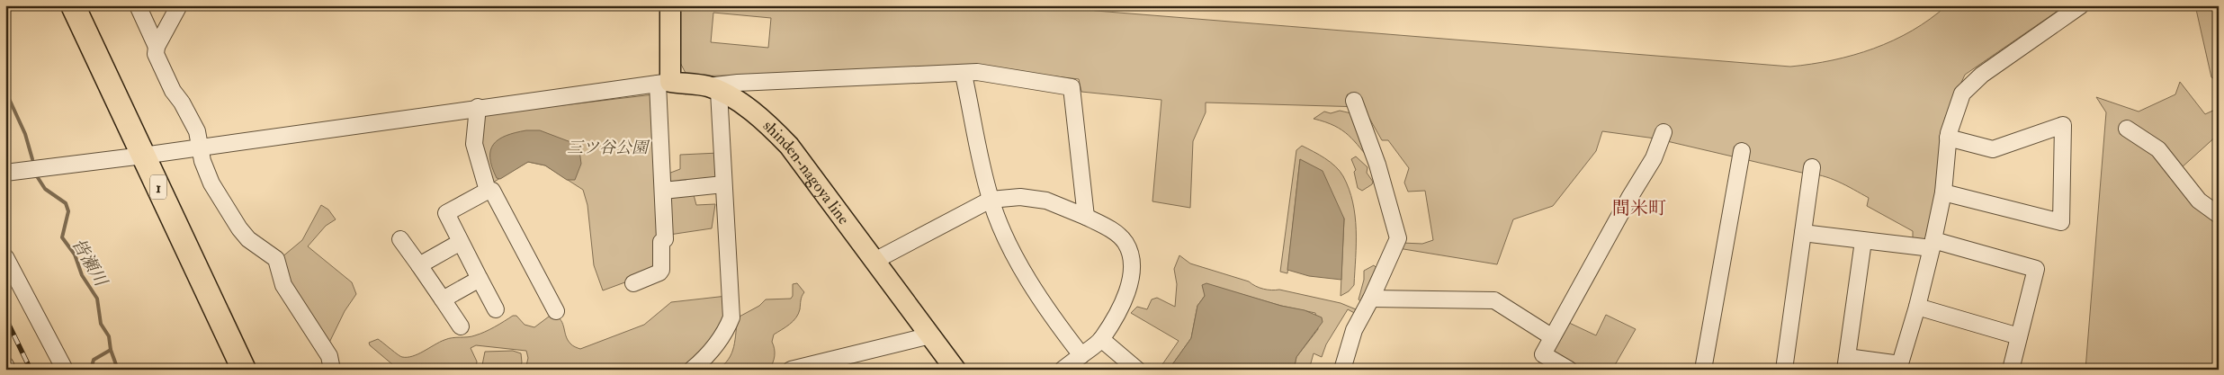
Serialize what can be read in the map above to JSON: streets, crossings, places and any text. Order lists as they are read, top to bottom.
{
  "streets": {
    "highway": ["1"],
    "main road": ["shinden-nagoya line"]
  },
  "districts": ["間米町"],
  "water": ["皆瀬川"],
  "parks": ["三ツ谷公園"]
}
